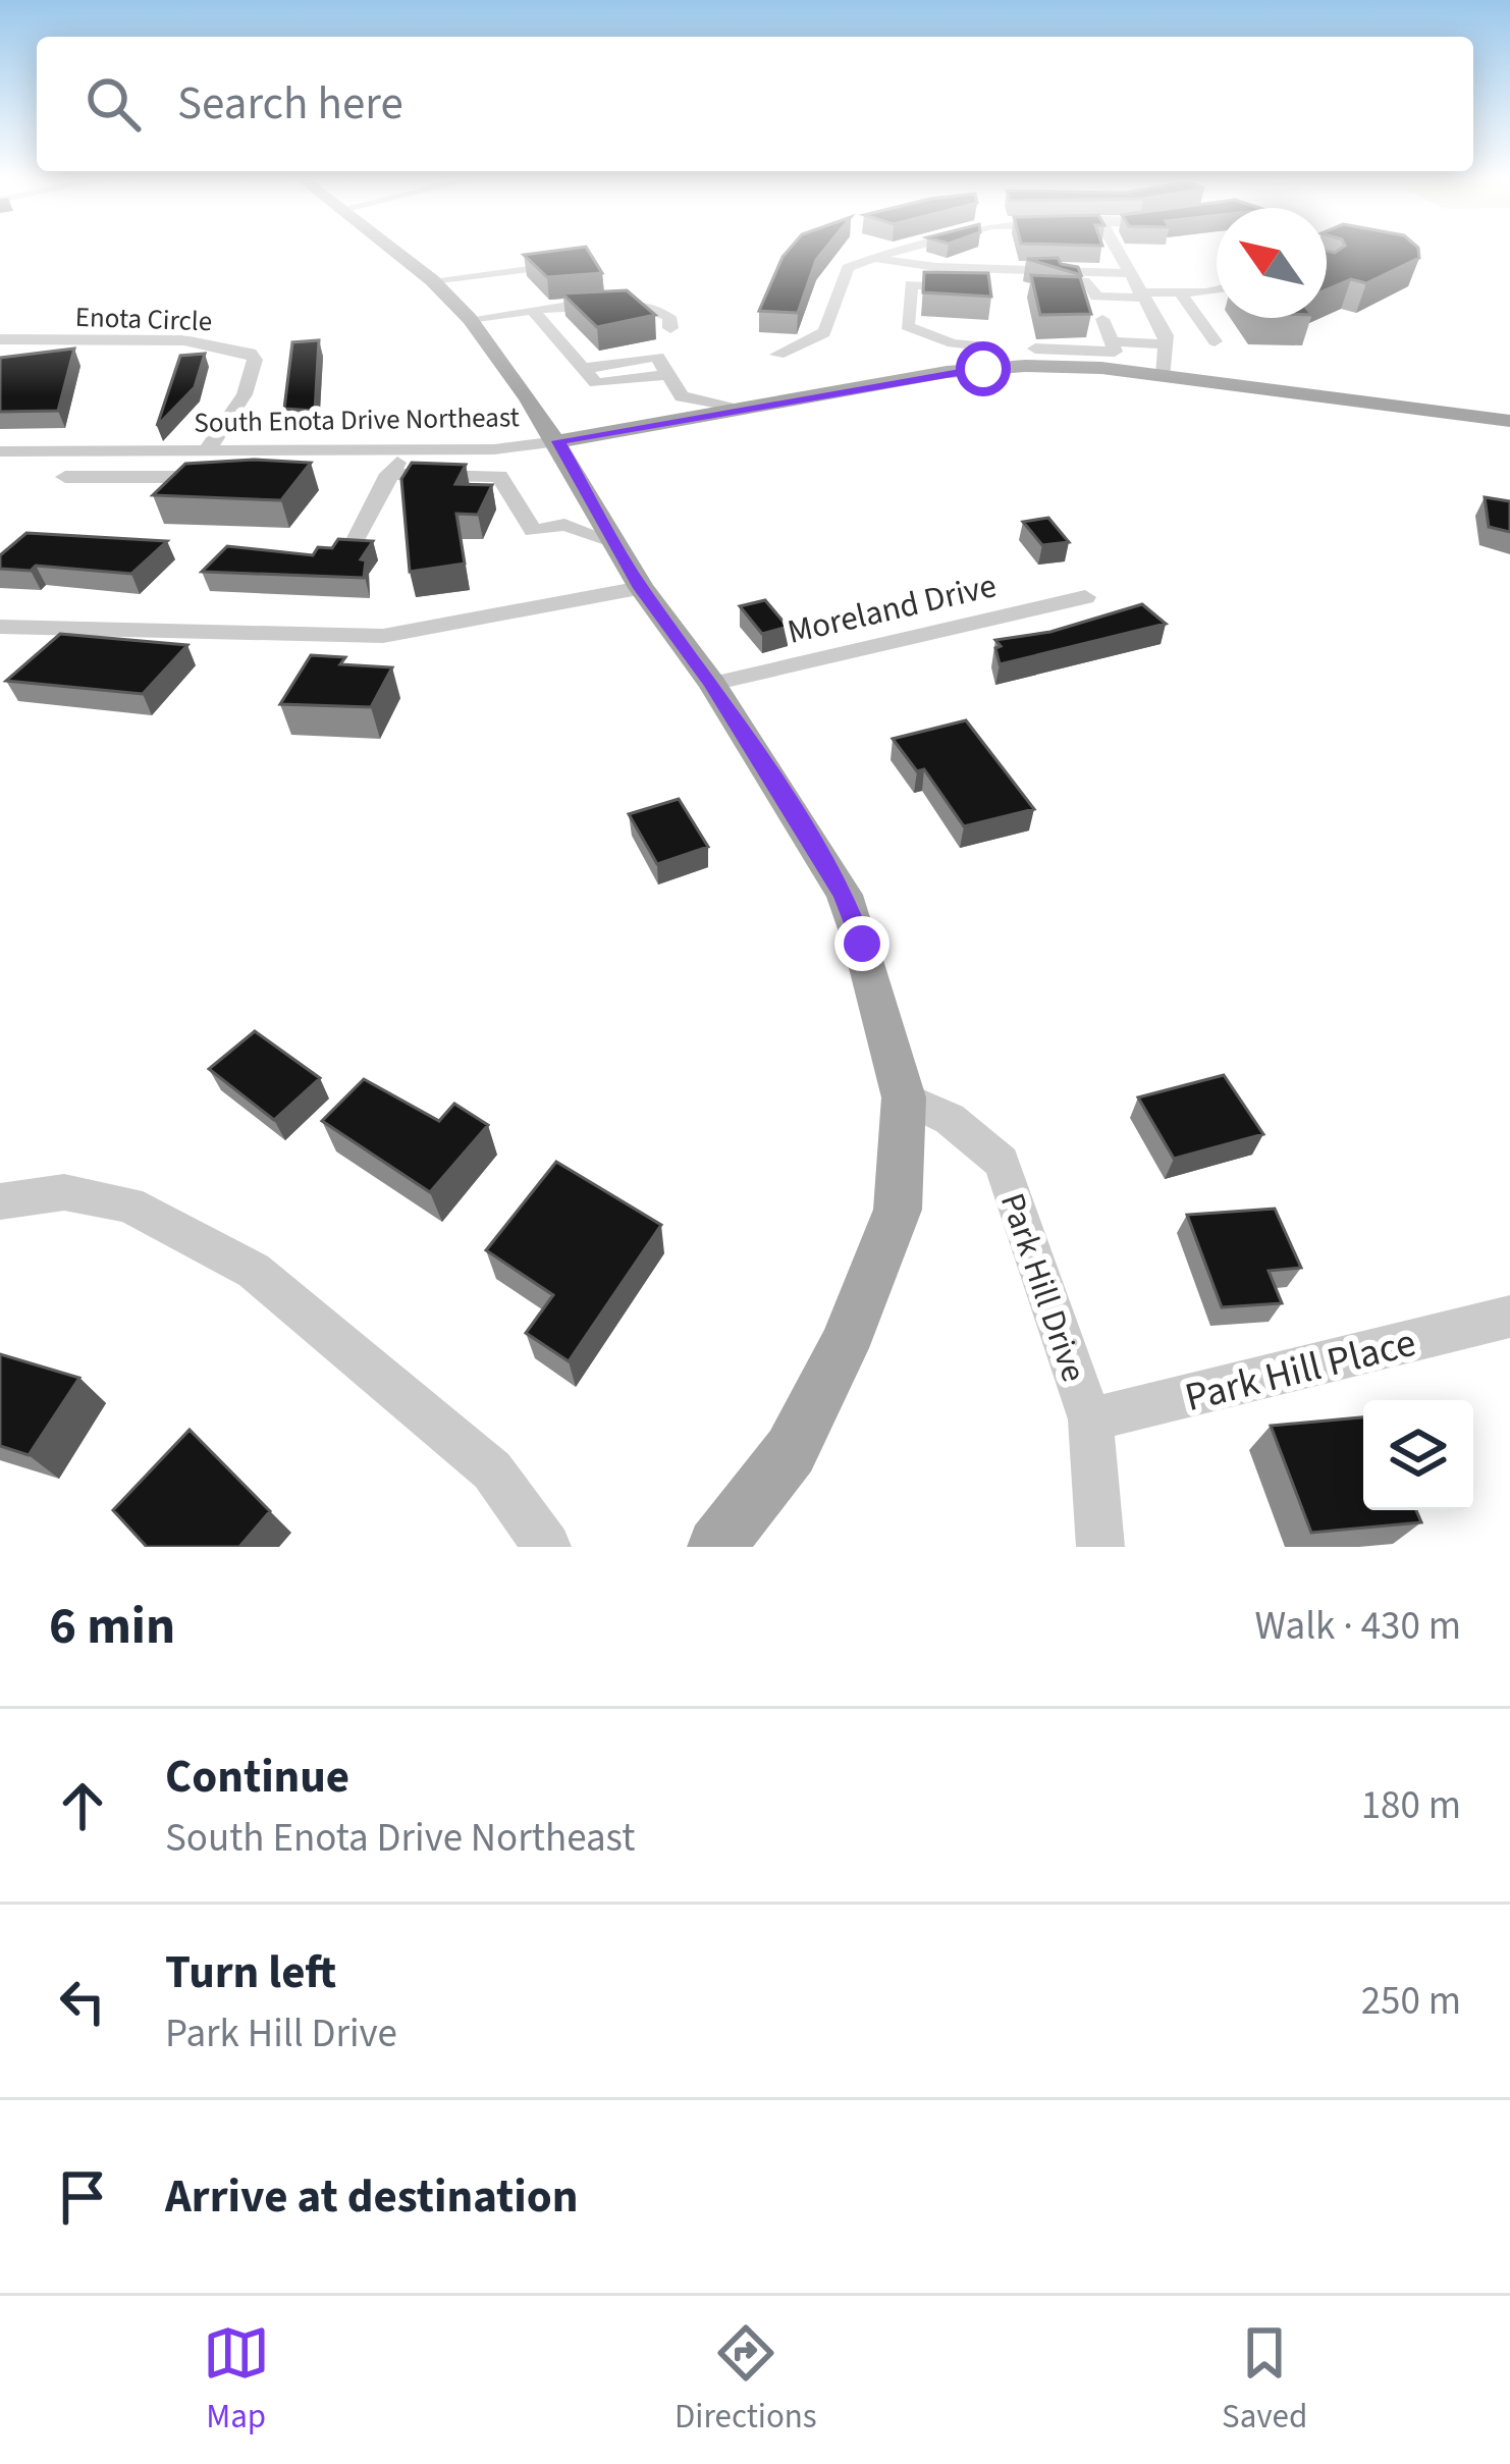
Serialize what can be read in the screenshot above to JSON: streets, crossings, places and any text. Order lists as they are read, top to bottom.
{
  "streets": {
    "main road": ["South Enota Drive Northeast"],
    "street": [
      "Enota Circle",
      "Moreland Drive",
      "Park Hill Drive",
      "Park Hill Place"
    ]
  },
  "crossings": [
    ["Enota Circle", "South Enota Drive Northeast"],
    ["Park Hill Drive", "Park Hill Place"]
  ],
  "north": "top left",
  "page": {
    "search": "Search here",
    "heading": ["6 min", "Walk · 430 m"],
    "list": [
      ["Continue", "South Enota Drive Northeast", "180 m"],
      ["Turn left", "Park Hill Drive", "250 m"],
      "Arrive at destination"
    ],
    "nav": ["Map", "Directions", "Saved"]
  }
}
